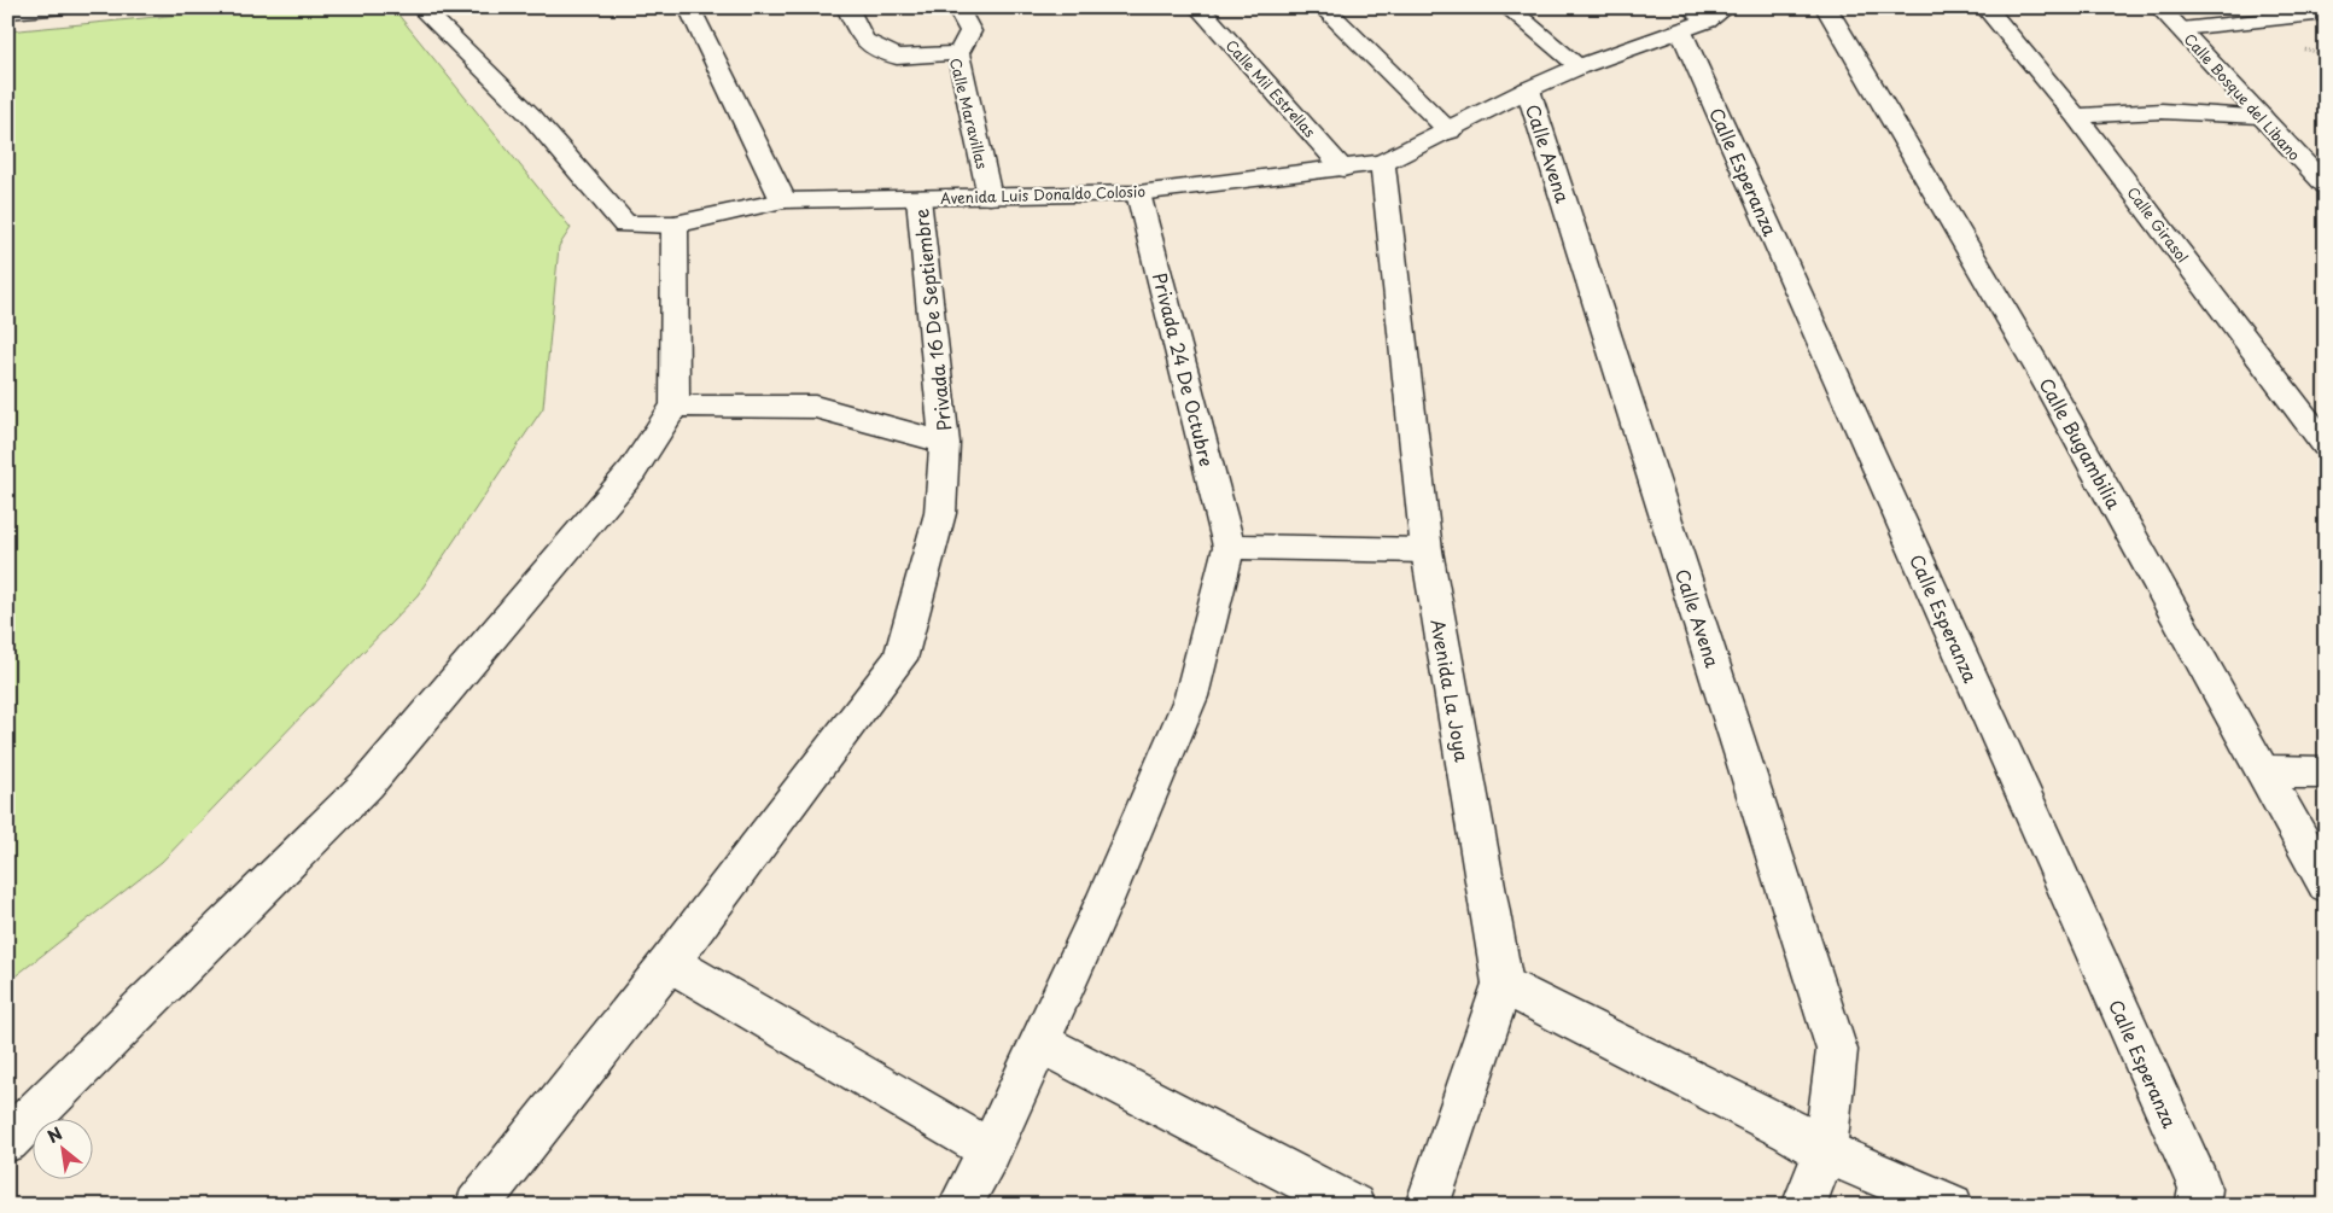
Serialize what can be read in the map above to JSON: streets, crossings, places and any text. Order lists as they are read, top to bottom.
{
  "streets": {
    "street": [
      "Calle Mil Estrellas",
      "Calle Bosque del Libano",
      "Calle Maravillas",
      "Calle Avena",
      "Calle Esperanza",
      "Avenida Luis Donaldo Colosio",
      "Calle Girasol",
      "Privada 16 De Septiembre",
      "Privada 24 De Octubre",
      "Calle Bugambilia",
      "Avenida La Joya"
    ]
  },
  "crossings": [
    ["Calle Mil Estrellas", "Avenida Luis Donaldo Colosio"],
    ["Calle Maravillas", "Avenida Luis Donaldo Colosio"],
    ["Calle Avena", "Avenida Luis Donaldo Colosio"],
    ["Calle Esperanza", "Avenida Luis Donaldo Colosio"],
    ["Avenida Luis Donaldo Colosio", "Privada 16 De Septiembre"],
    ["Avenida Luis Donaldo Colosio", "Privada 24 De Octubre"],
    ["Avenida Luis Donaldo Colosio", "Avenida La Joya"]
  ],
  "north": "top left"
}
